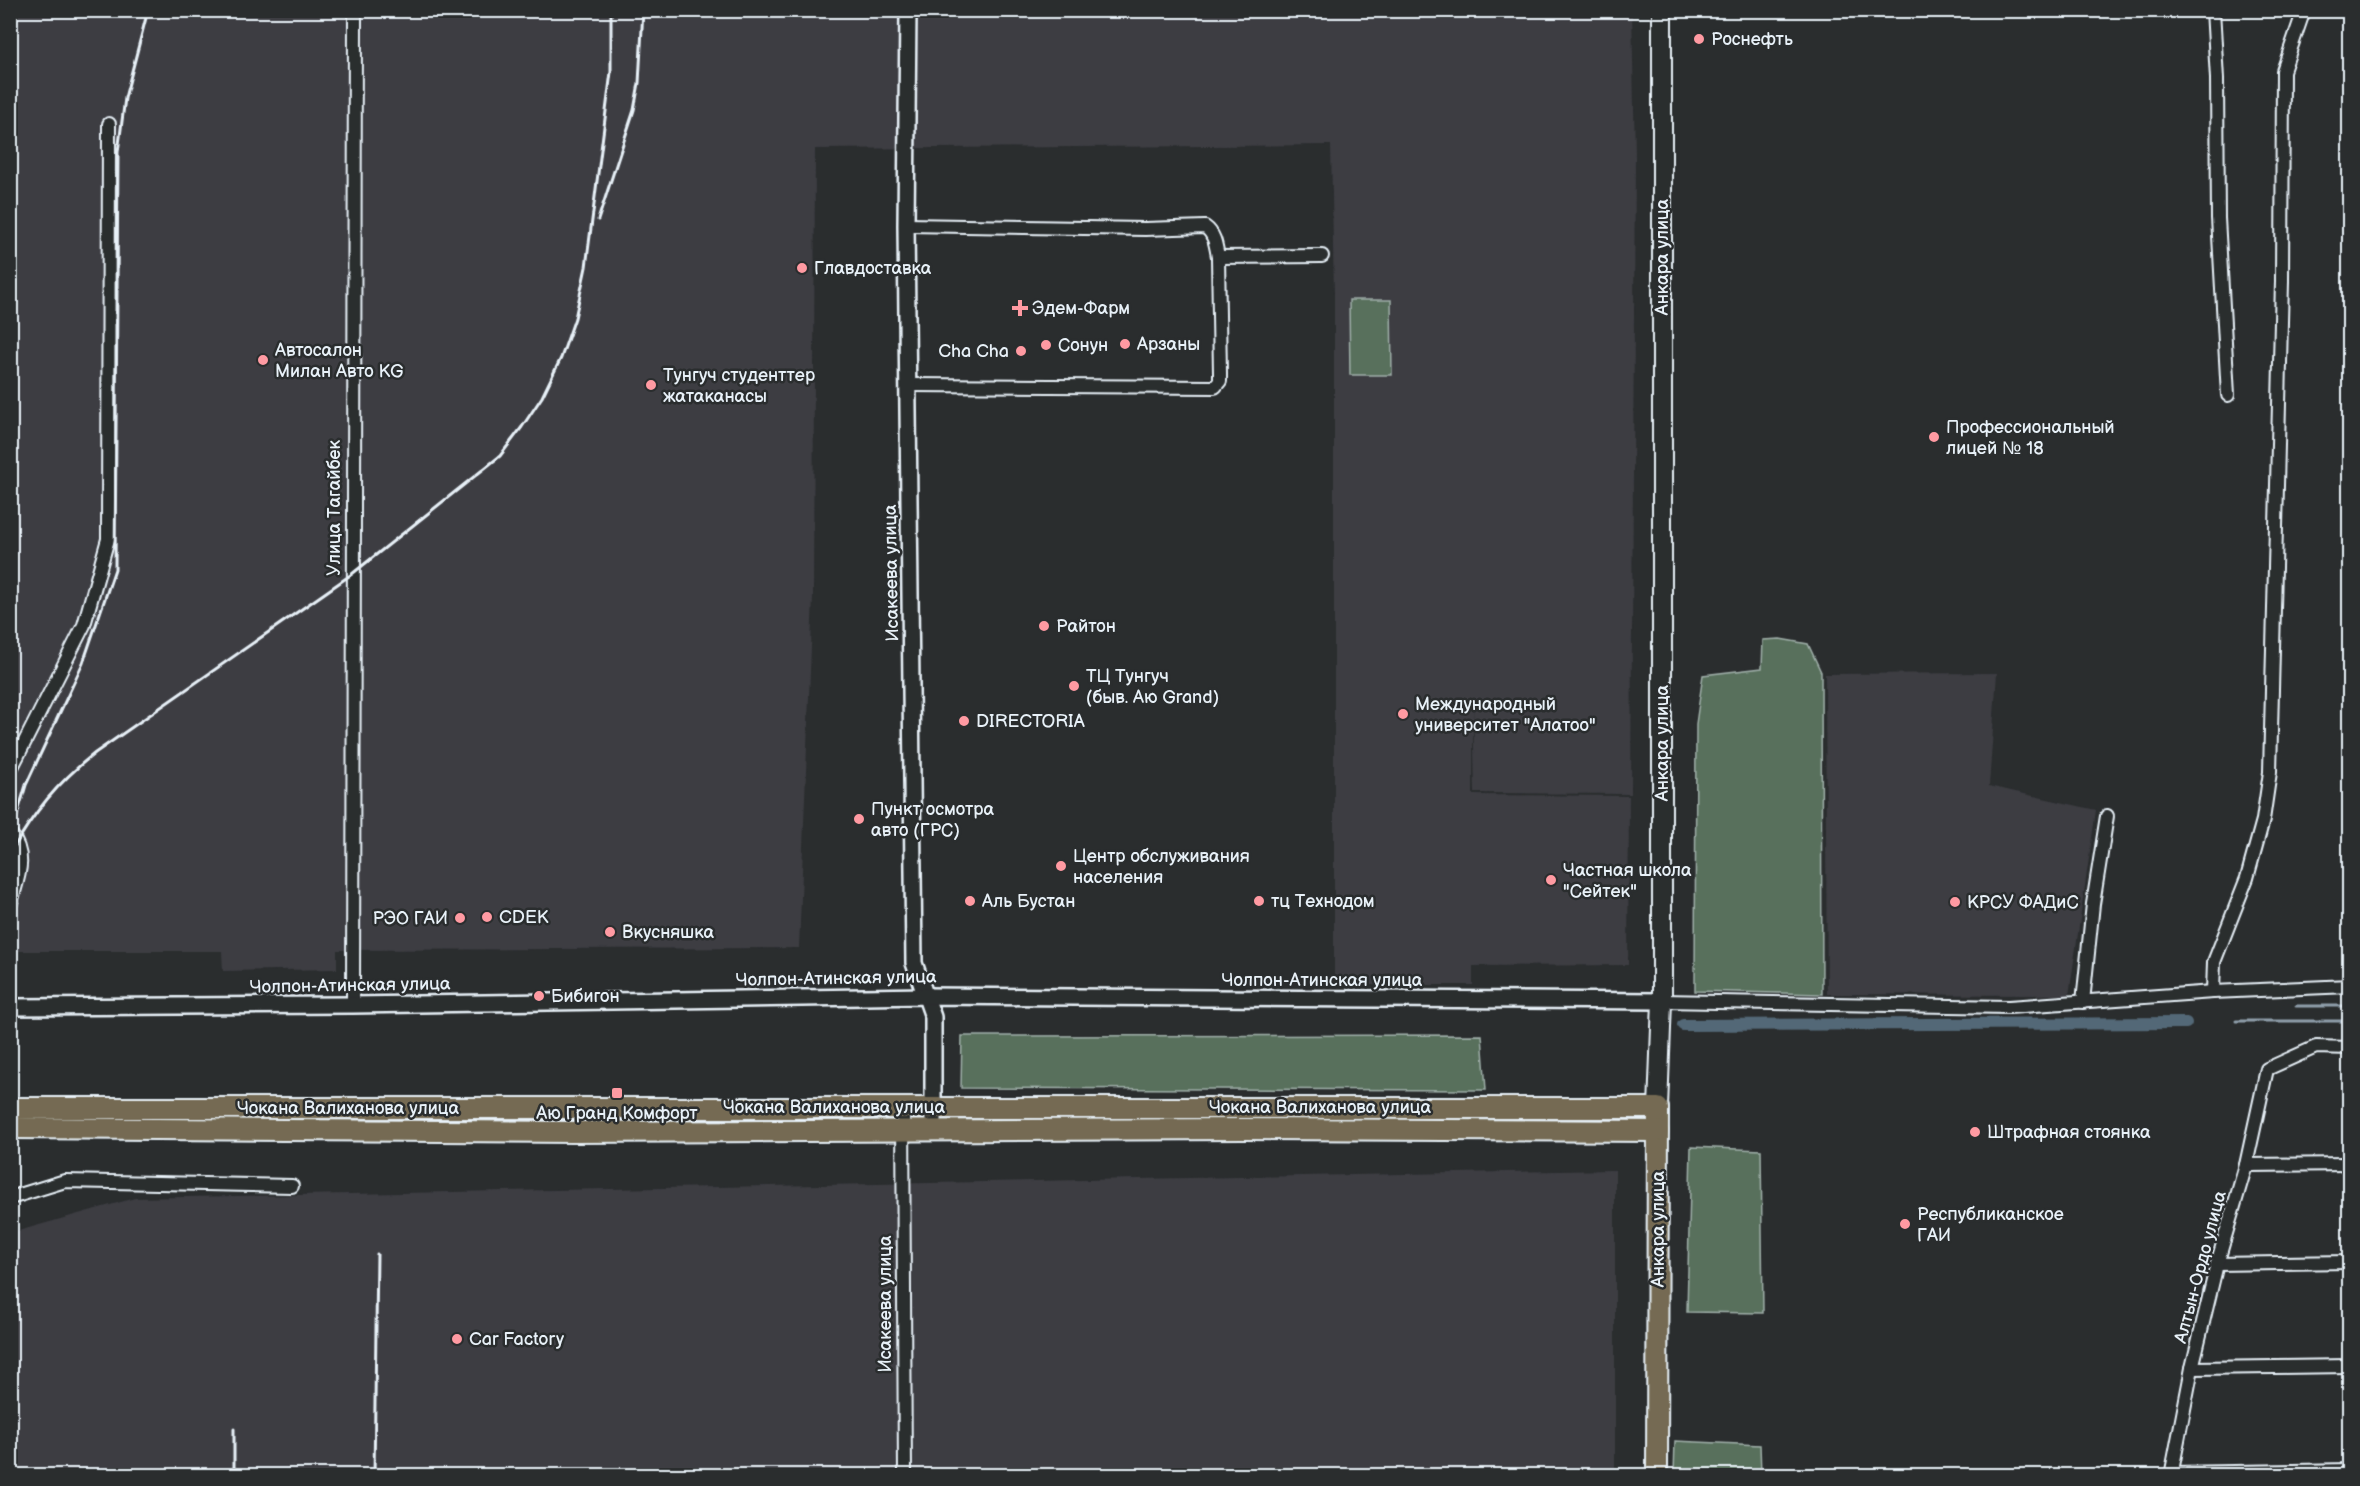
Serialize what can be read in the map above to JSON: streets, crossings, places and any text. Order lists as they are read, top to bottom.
{
  "streets": {
    "main road": ["Анкара улица", "Чокана Валиханова улица"],
    "street": [
      "Улица Тагайбек",
      "Исакеева улица",
      "Чолпон-Атинская улица",
      "Алтын-Ордо улица"
    ]
  },
  "crossings": [
    ["Анкара улица", "Чолпон-Атинская улица"],
    ["Анкара улица", "Чокана Валиханова улица"],
    ["Улица Тагайбек", "Чолпон-Атинская улица"],
    ["Исакеева улица", "Чолпон-Атинская улица"],
    ["Исакеева улица", "Чокана Валиханова улица"]
  ],
  "places": {
    "other": [
      "Роснефть",
      "Главдоставка",
      "Арзаны",
      "Сонун",
      "Cha Cha",
      "Автосалон Милан Авто KG",
      "Тунгуч студенттер жатаканасы",
      "Профессиональный лицей № 18",
      "Райтон",
      "ТЦ Тунгуч (быв. Аю Grand)",
      "Международный университет \"Алатоо\"",
      "DIRECTORIA",
      "Пункт осмотра авто (ГРС)",
      "Центр обслуживания населения",
      "Частная школа \"Сейтек\"",
      "Аль Бустан",
      "тц Технодом",
      "КРСУ ФАДиС",
      "CDEK",
      "РЭО ГАИ",
      "Вкусняшка",
      "Бибигон",
      "Штрафная стоянка",
      "Республиканское ГАИ",
      "Car Factory"
    ],
    "health": ["Эдем-Фарм"],
    "transit": ["Аю Гранд Комфорт"]
  }
}
